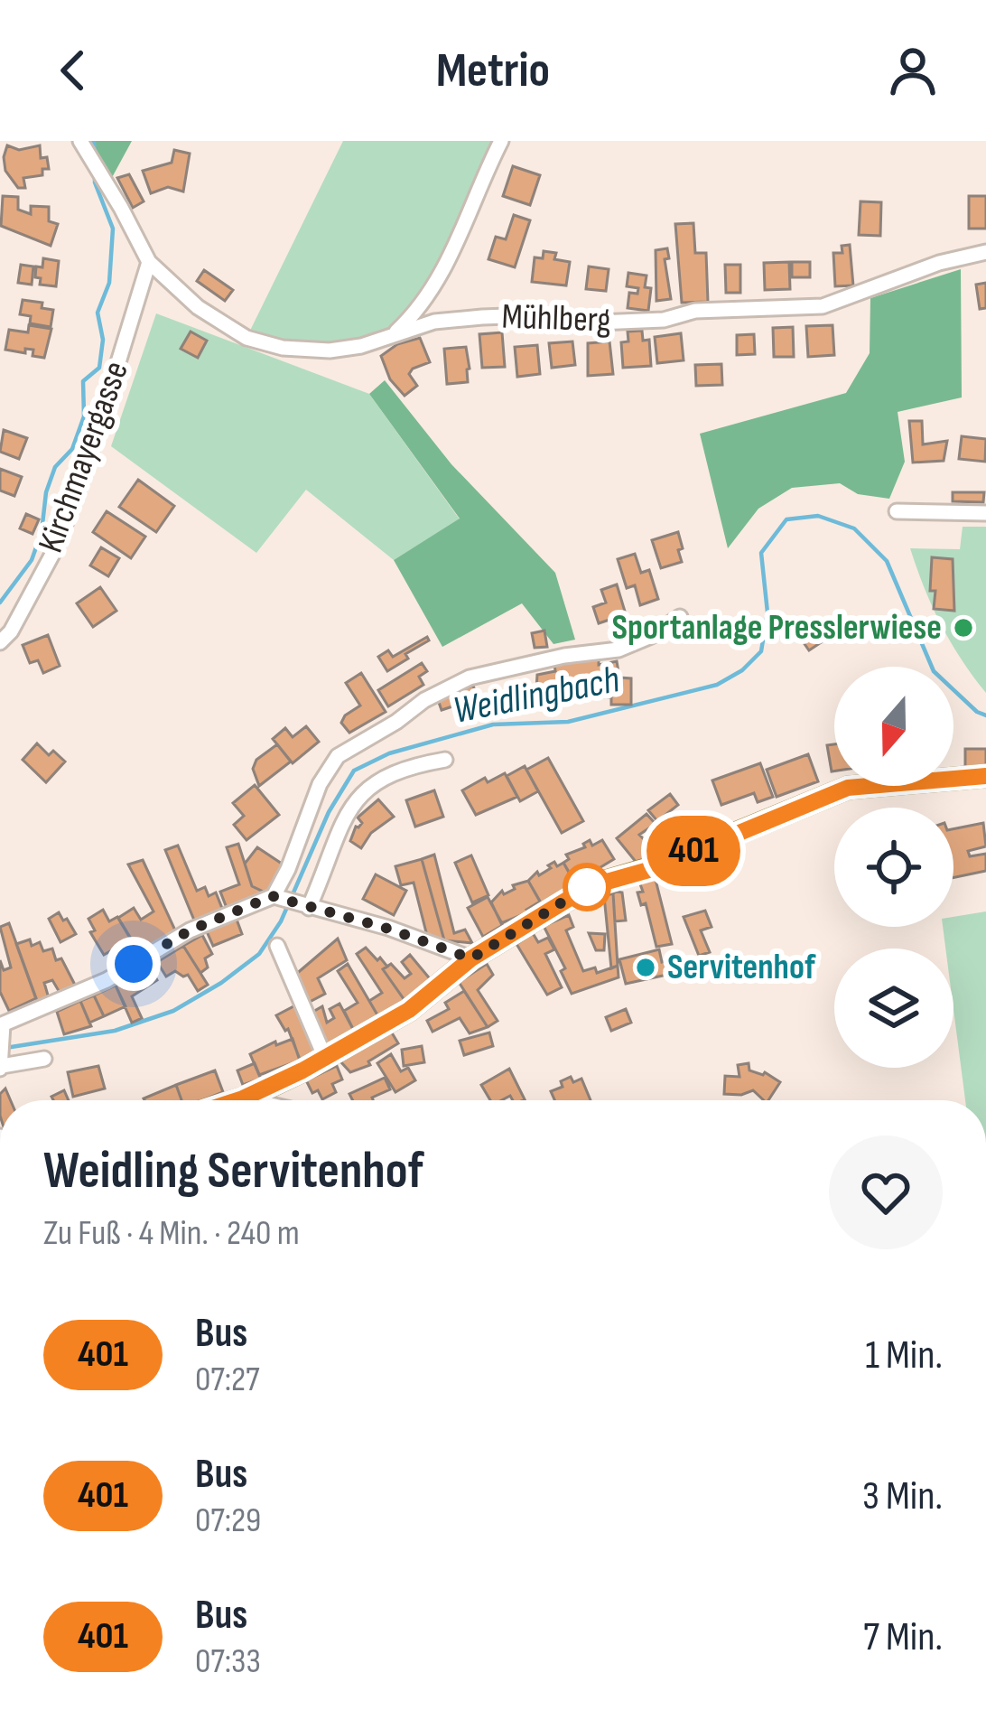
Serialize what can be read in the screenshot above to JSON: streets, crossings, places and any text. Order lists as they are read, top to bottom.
{
  "streets": {
    "street": ["Mühlberg", "Kirchmayergasse"]
  },
  "crossings": [
    ["Mühlberg", "Kirchmayergasse"]
  ],
  "water": ["Weidlingbach"],
  "places": ["Sportanlage Presslerwiese", "Servitenhof"],
  "lines": ["bus line 401"],
  "north": "bottom",
  "page": {
    "header": "Metrio",
    "on_map": "401",
    "heading": ["Weidling Servitenhof", "Zu Fuß · 4 Min. · 240 m"],
    "list": [
      {
        "mark": "401",
        "name": "Bus",
        "note": "07:27",
        "value": "1 Min."
      },
      {
        "mark": "401",
        "name": "Bus",
        "note": "07:29",
        "value": "3 Min."
      },
      {
        "mark": "401",
        "name": "Bus",
        "note": "07:33",
        "value": "7 Min."
      }
    ]
  }
}
